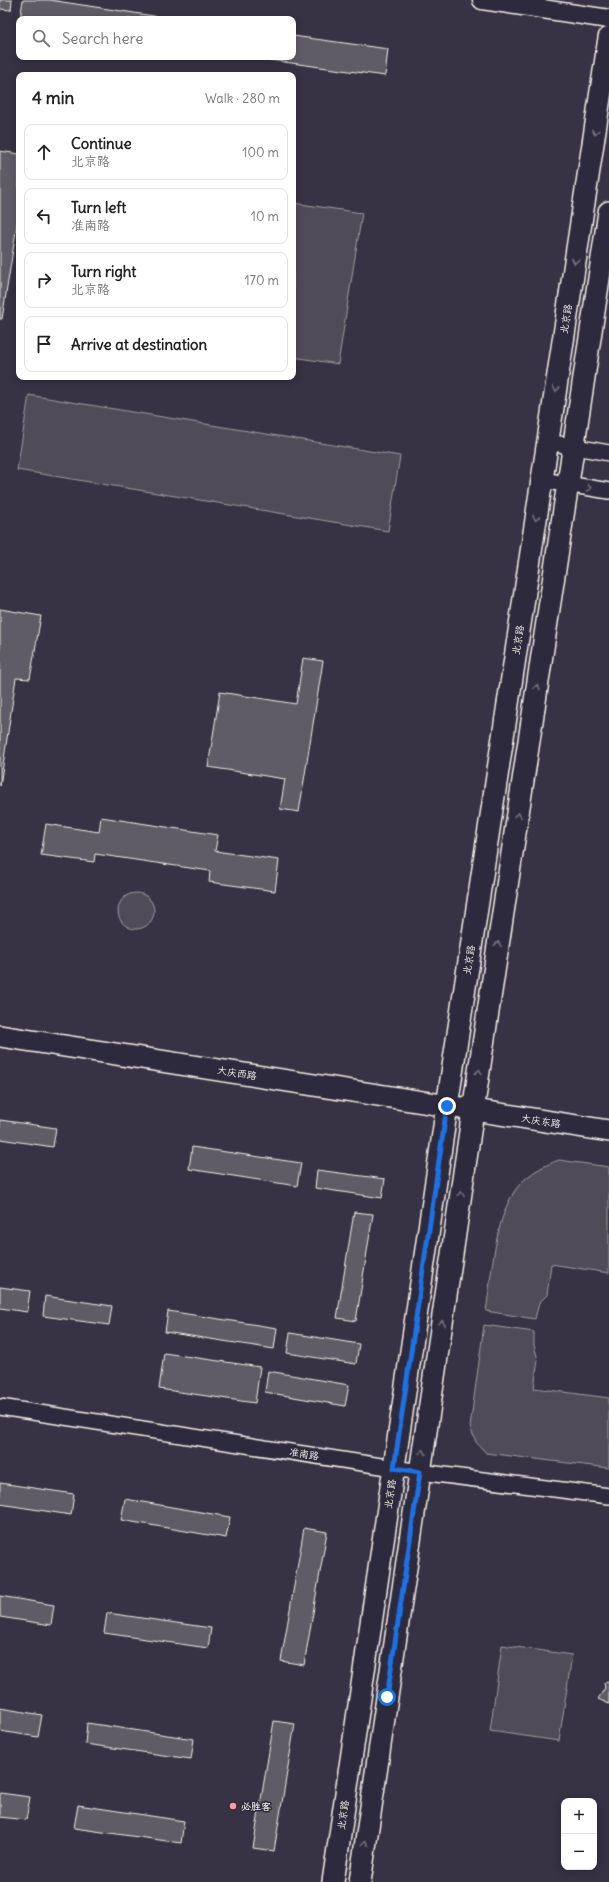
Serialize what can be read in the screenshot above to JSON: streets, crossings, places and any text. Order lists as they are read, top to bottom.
{
  "streets": {
    "main road": ["北京路", "大庆西路", "大庆东路"],
    "street": ["准南路"]
  },
  "crossings": [
    ["北京路", "大庆西路"],
    ["北京路", "准南路"],
    ["大庆西路", "大庆东路"]
  ],
  "places": ["必胜客"],
  "page": {
    "search": "Search here",
    "heading": ["4 min", "Walk · 280 m"],
    "list": [
      ["Continue", "北京路", "100 m"],
      ["Turn left", "准南路", "10 m"],
      ["Turn right", "北京路", "170 m"],
      "Arrive at destination"
    ],
    "map_buttons": ["+", "−"]
  }
}
